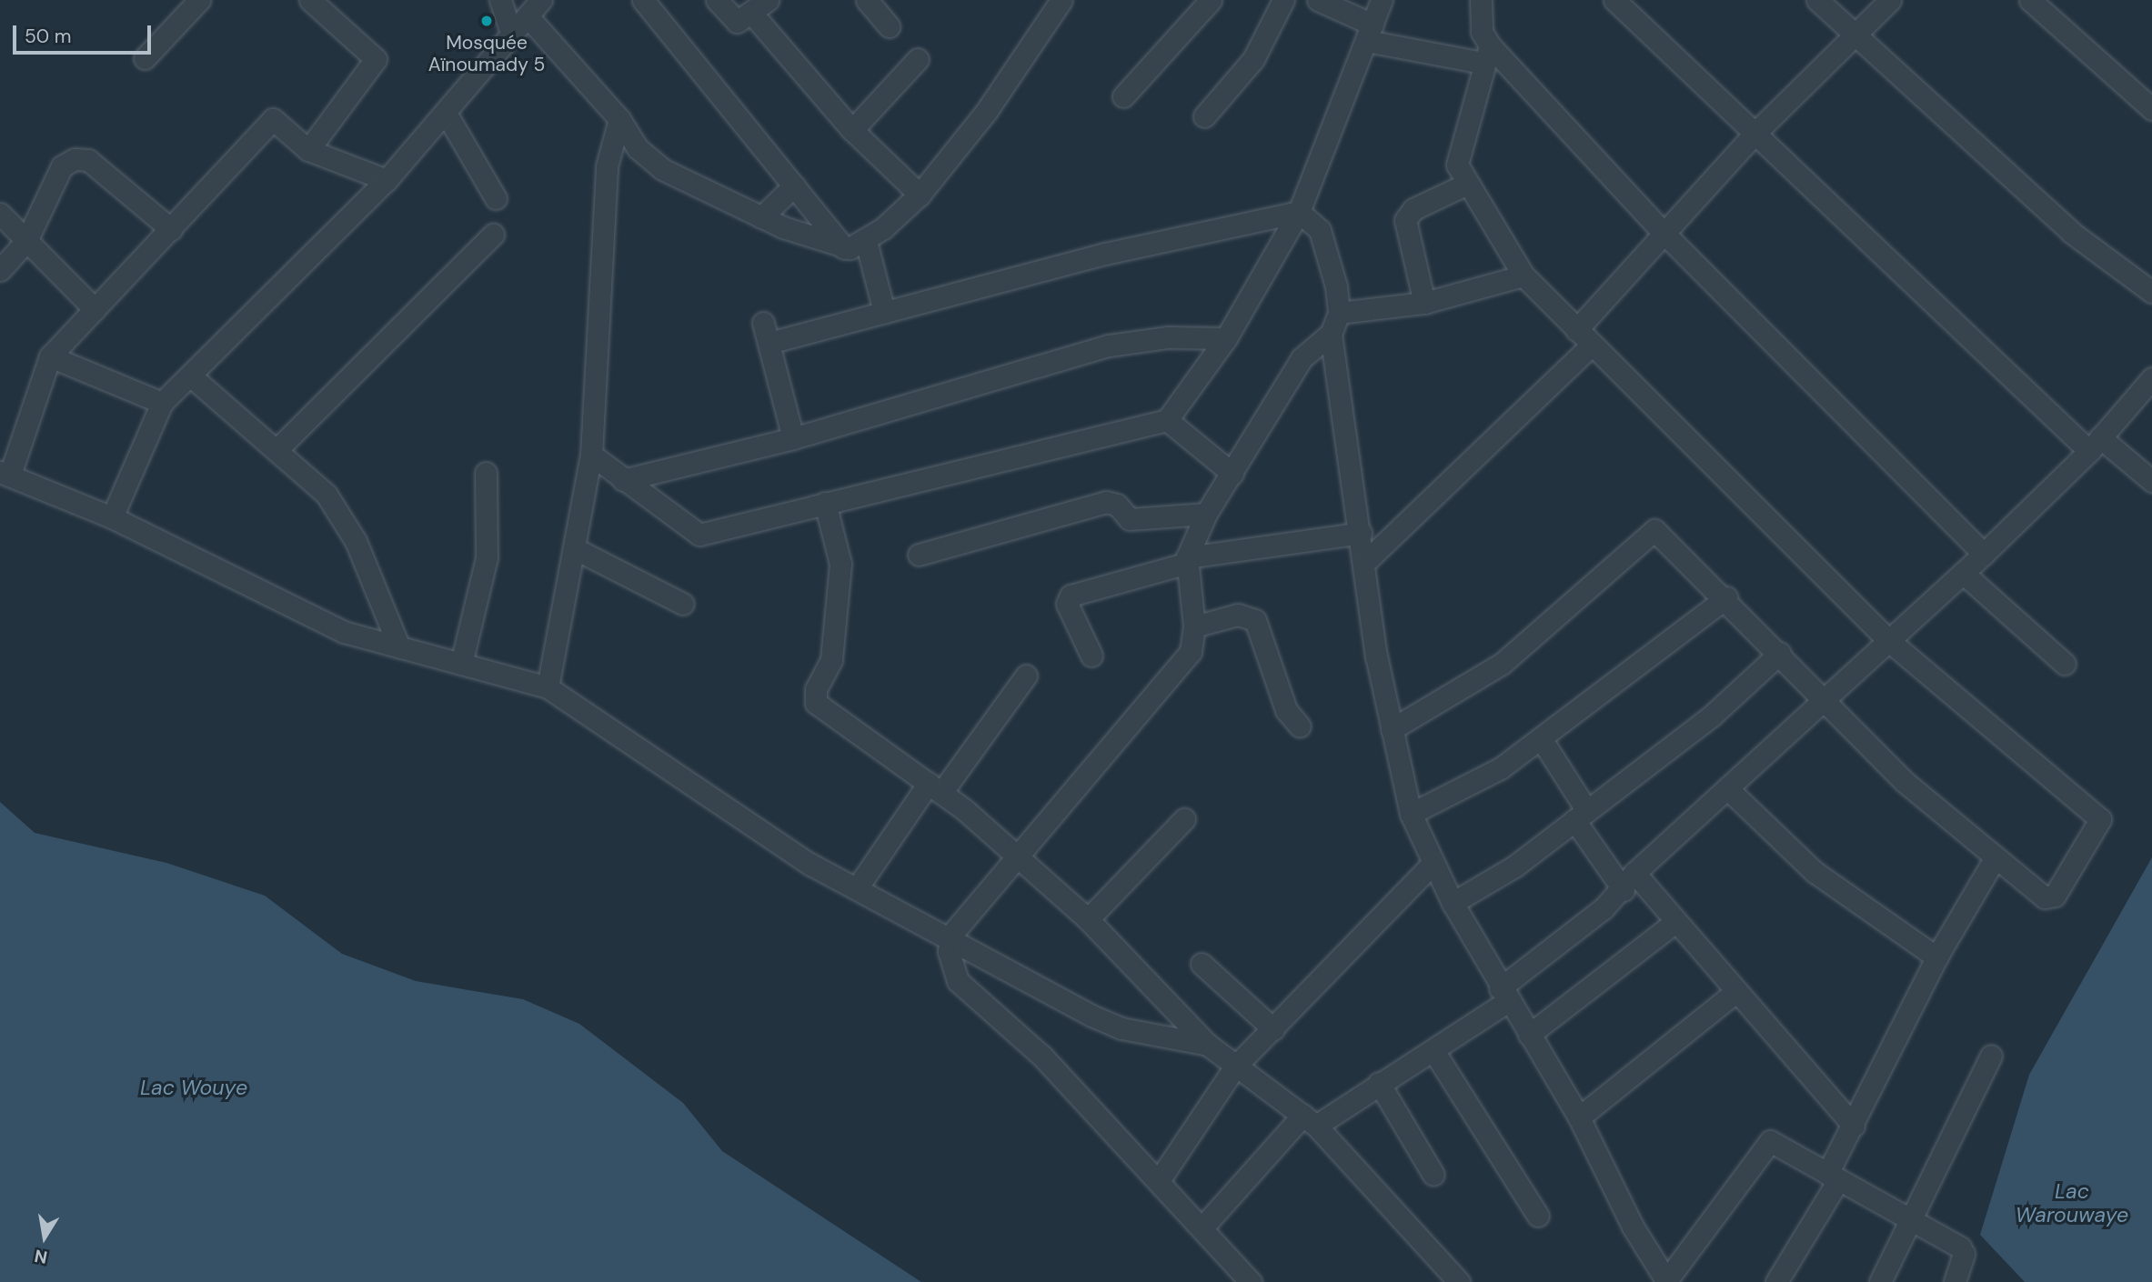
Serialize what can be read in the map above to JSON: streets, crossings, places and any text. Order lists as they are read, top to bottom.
{
  "water": ["Lac Wouye", "Lac Warouwaye"],
  "places": ["Mosquée Aïnoumady 5"],
  "scale_bar": "50 m",
  "north": "bottom"
}
